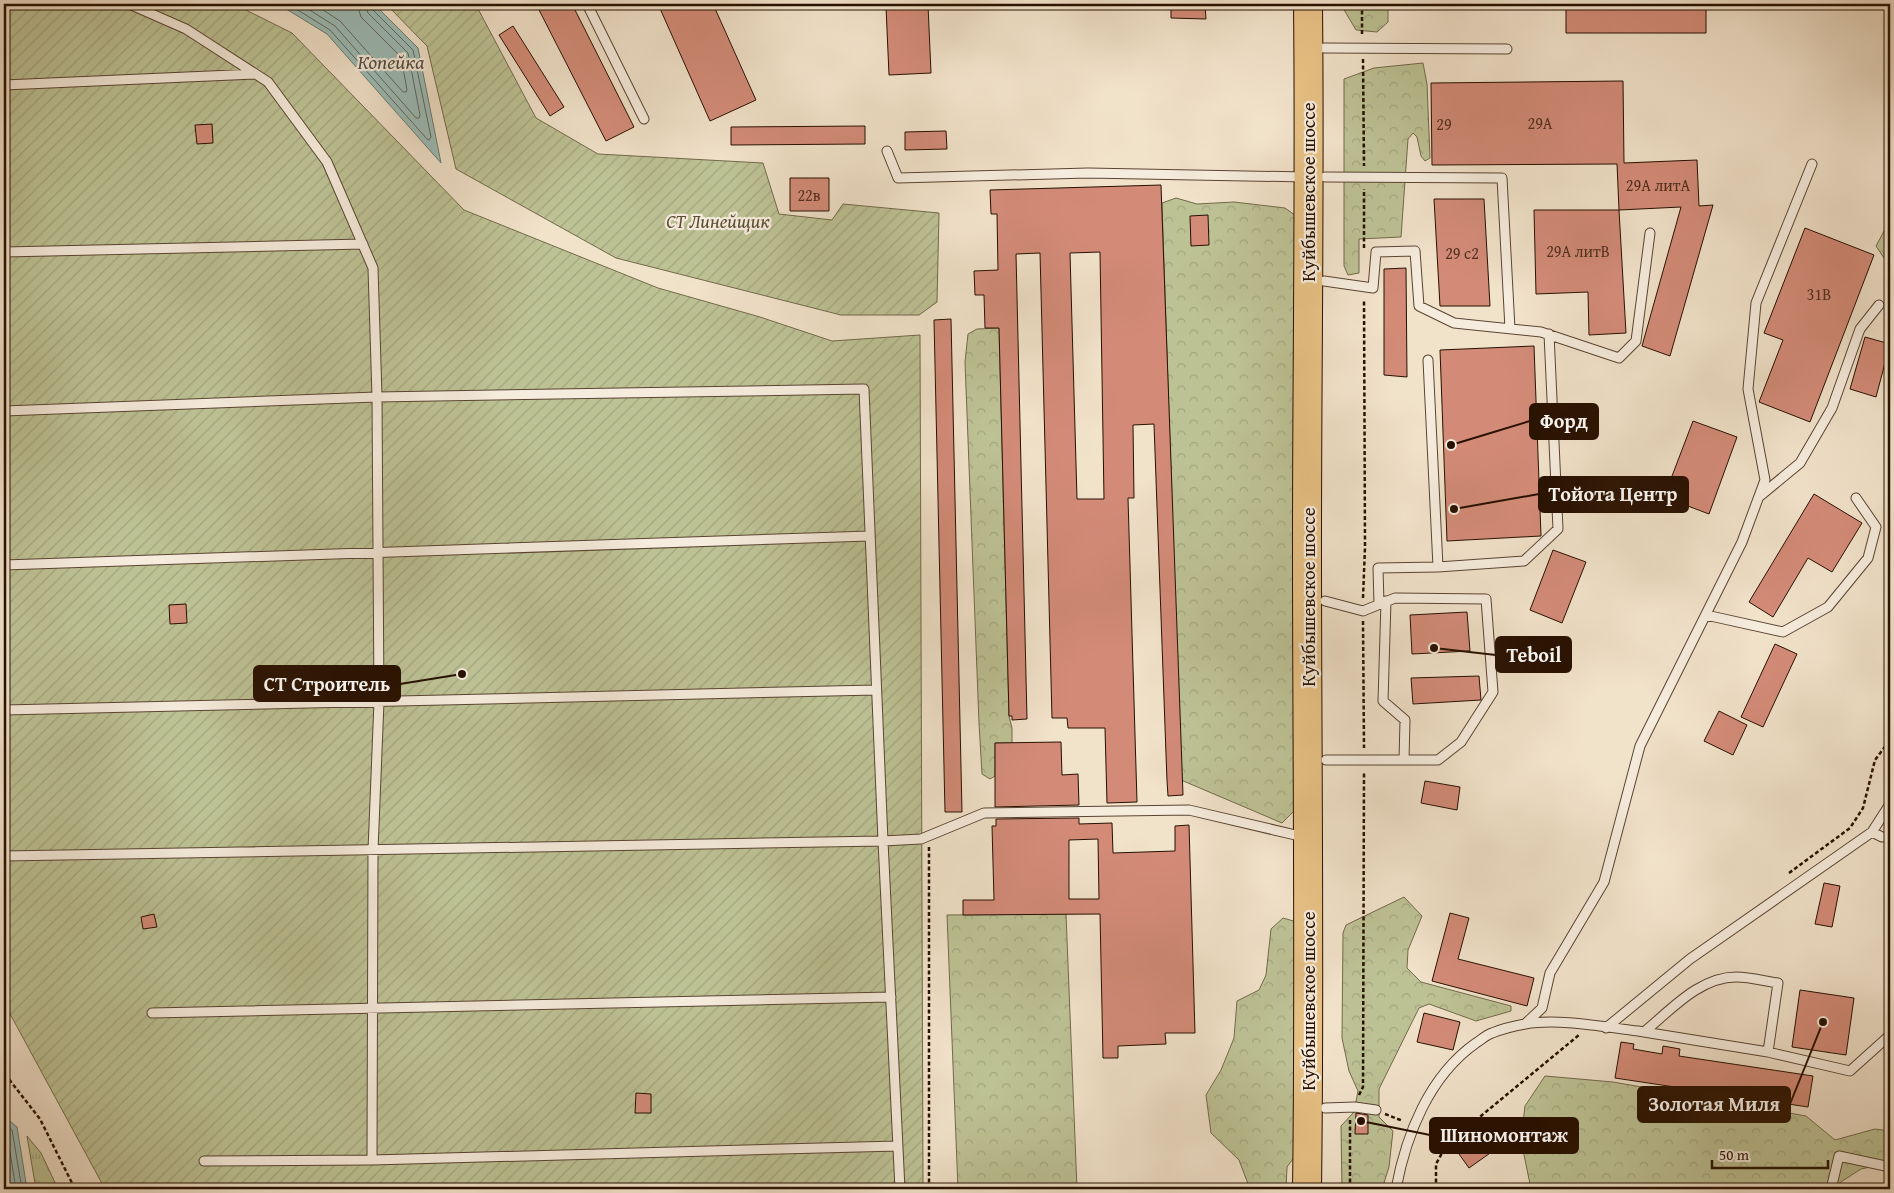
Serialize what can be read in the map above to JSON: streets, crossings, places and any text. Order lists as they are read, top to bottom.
{
  "streets": {
    "main road": ["Куйбышевское шоссе"]
  },
  "water": ["Копейка"],
  "parks": ["СТ Линейщик"],
  "places": [
    "Форд",
    "Тойота Центр",
    "Teboil",
    "СТ Строитель",
    "Золотая Миля",
    "Шиномонтаж"
  ],
  "house_numbers": [
    "29А",
    "29",
    "29А литА",
    "22в",
    "29А литВ",
    "29 с2",
    "31В"
  ],
  "scale_bar": "50 m"
}
